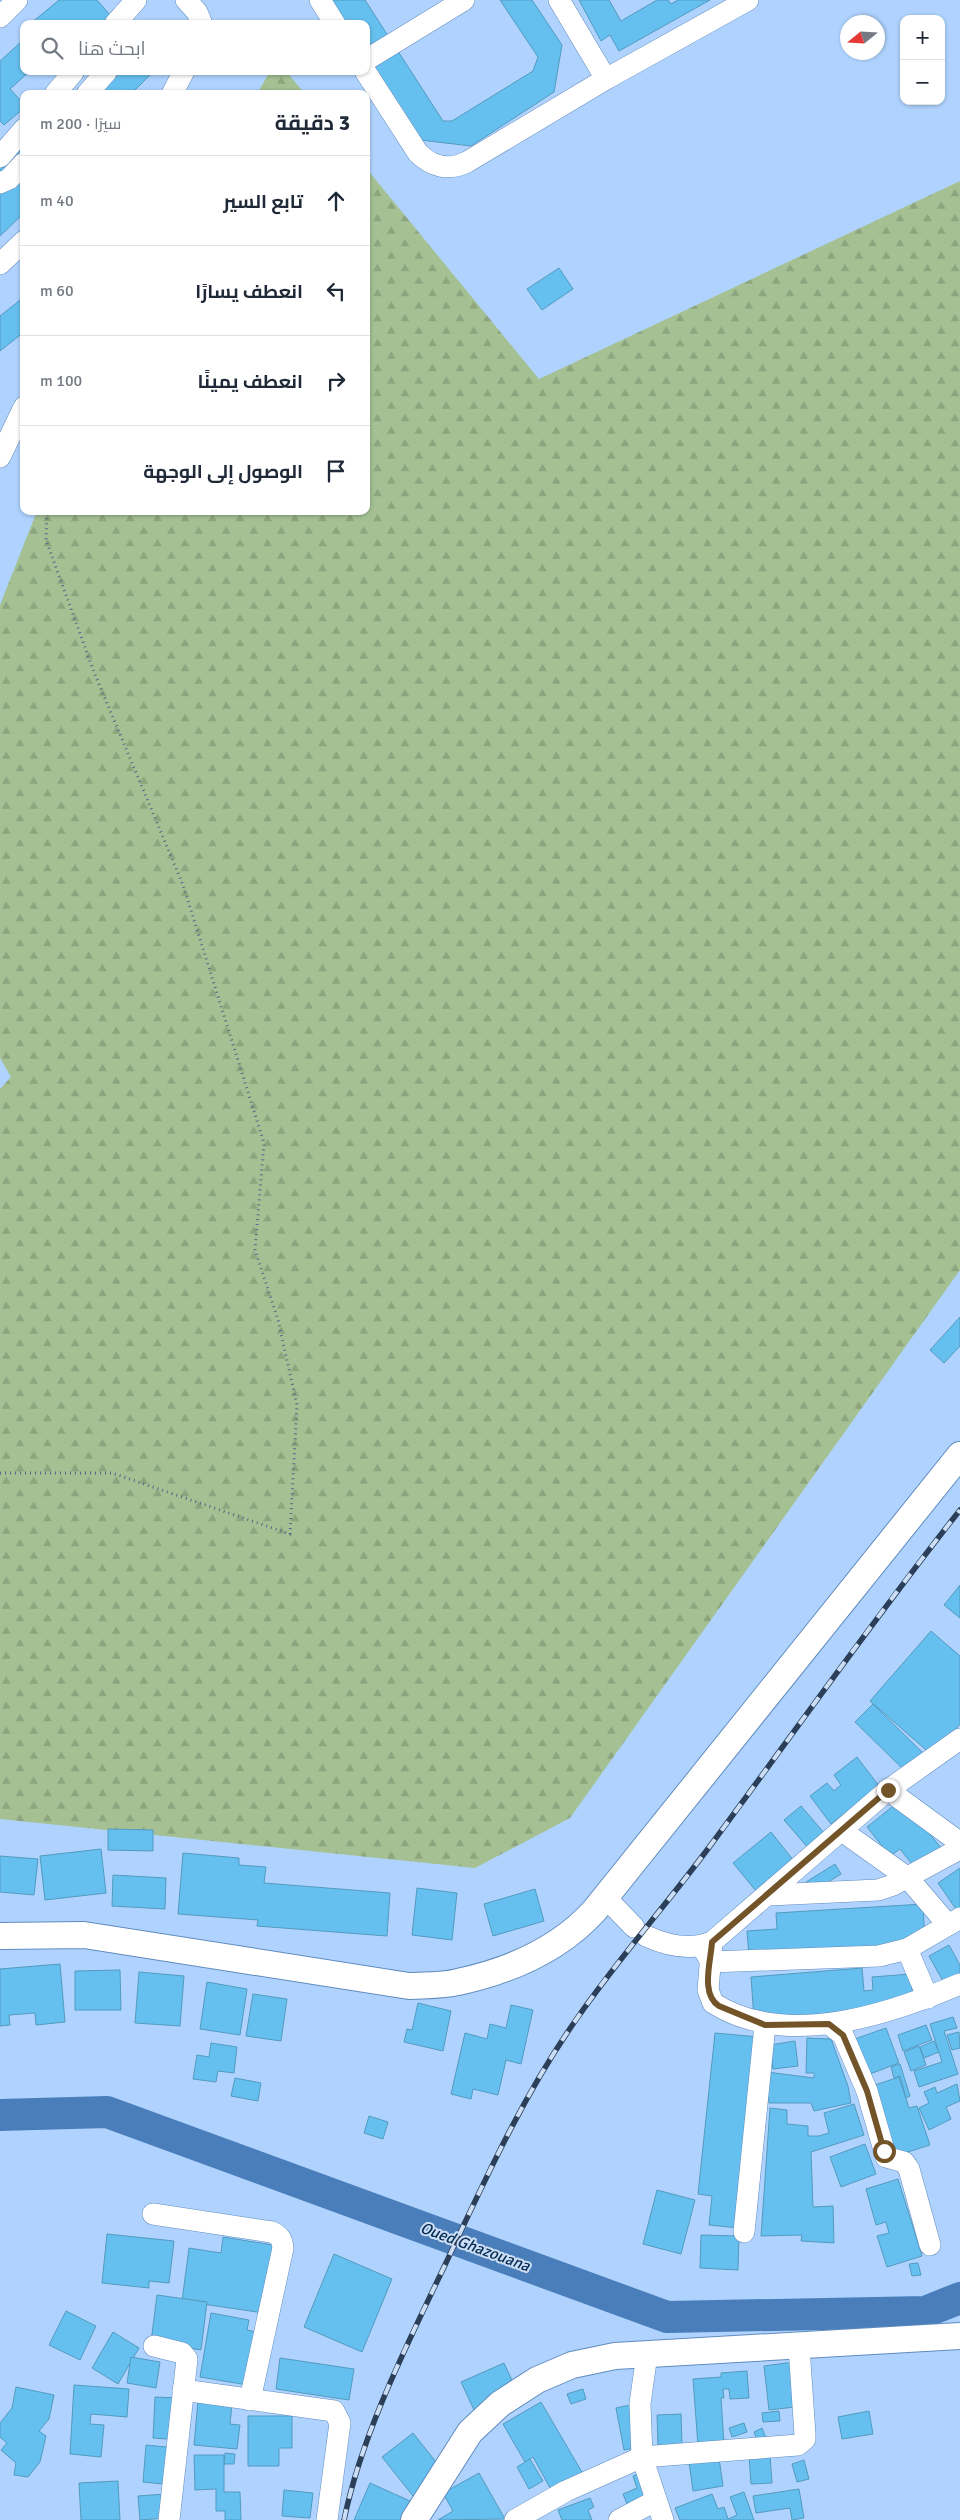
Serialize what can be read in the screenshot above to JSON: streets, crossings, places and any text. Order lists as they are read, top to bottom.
{
  "water": ["Oued Ghazouana"],
  "north": "left",
  "page": {
    "map_buttons": ["+", "−"],
    "search": "ابحث هنا",
    "heading": ["3 دقيقة", "سيرًا · 200 m"],
    "list": [
      ["تابع السير", "40 m"],
      ["انعطف يسارًا", "60 m"],
      ["انعطف يمينًا", "100 m"],
      "الوصول إلى الوجهة"
    ]
  }
}
